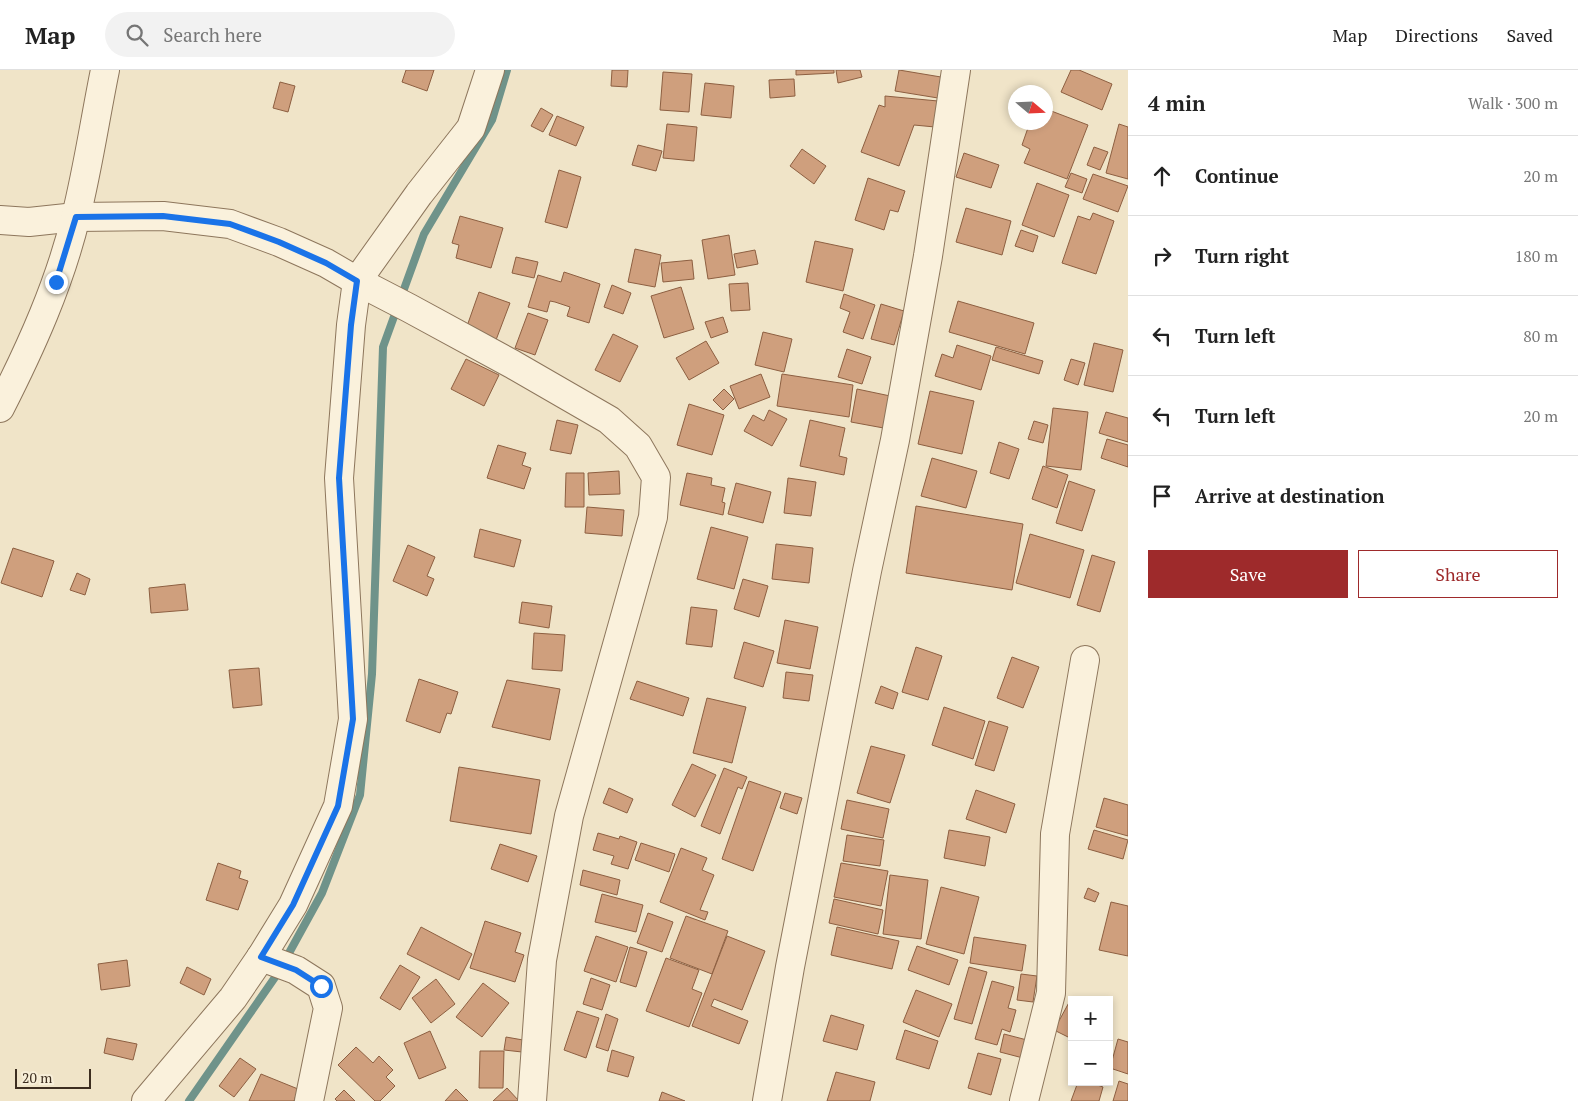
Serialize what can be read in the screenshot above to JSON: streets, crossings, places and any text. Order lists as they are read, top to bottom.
{
  "scale_bar": "20 m",
  "north": "right",
  "page": {
    "header": "Map",
    "search": "Search here",
    "nav": ["Map", "Directions", "Saved"],
    "heading": ["4 min", "Walk · 300 m"],
    "list": [
      ["Continue", "20 m"],
      ["Turn right", "180 m"],
      ["Turn left", "80 m"],
      ["Turn left", "20 m"],
      "Arrive at destination"
    ],
    "buttons": ["Save", "Share"],
    "map_buttons": ["+", "−"],
    "scale": "20 m"
  }
}
